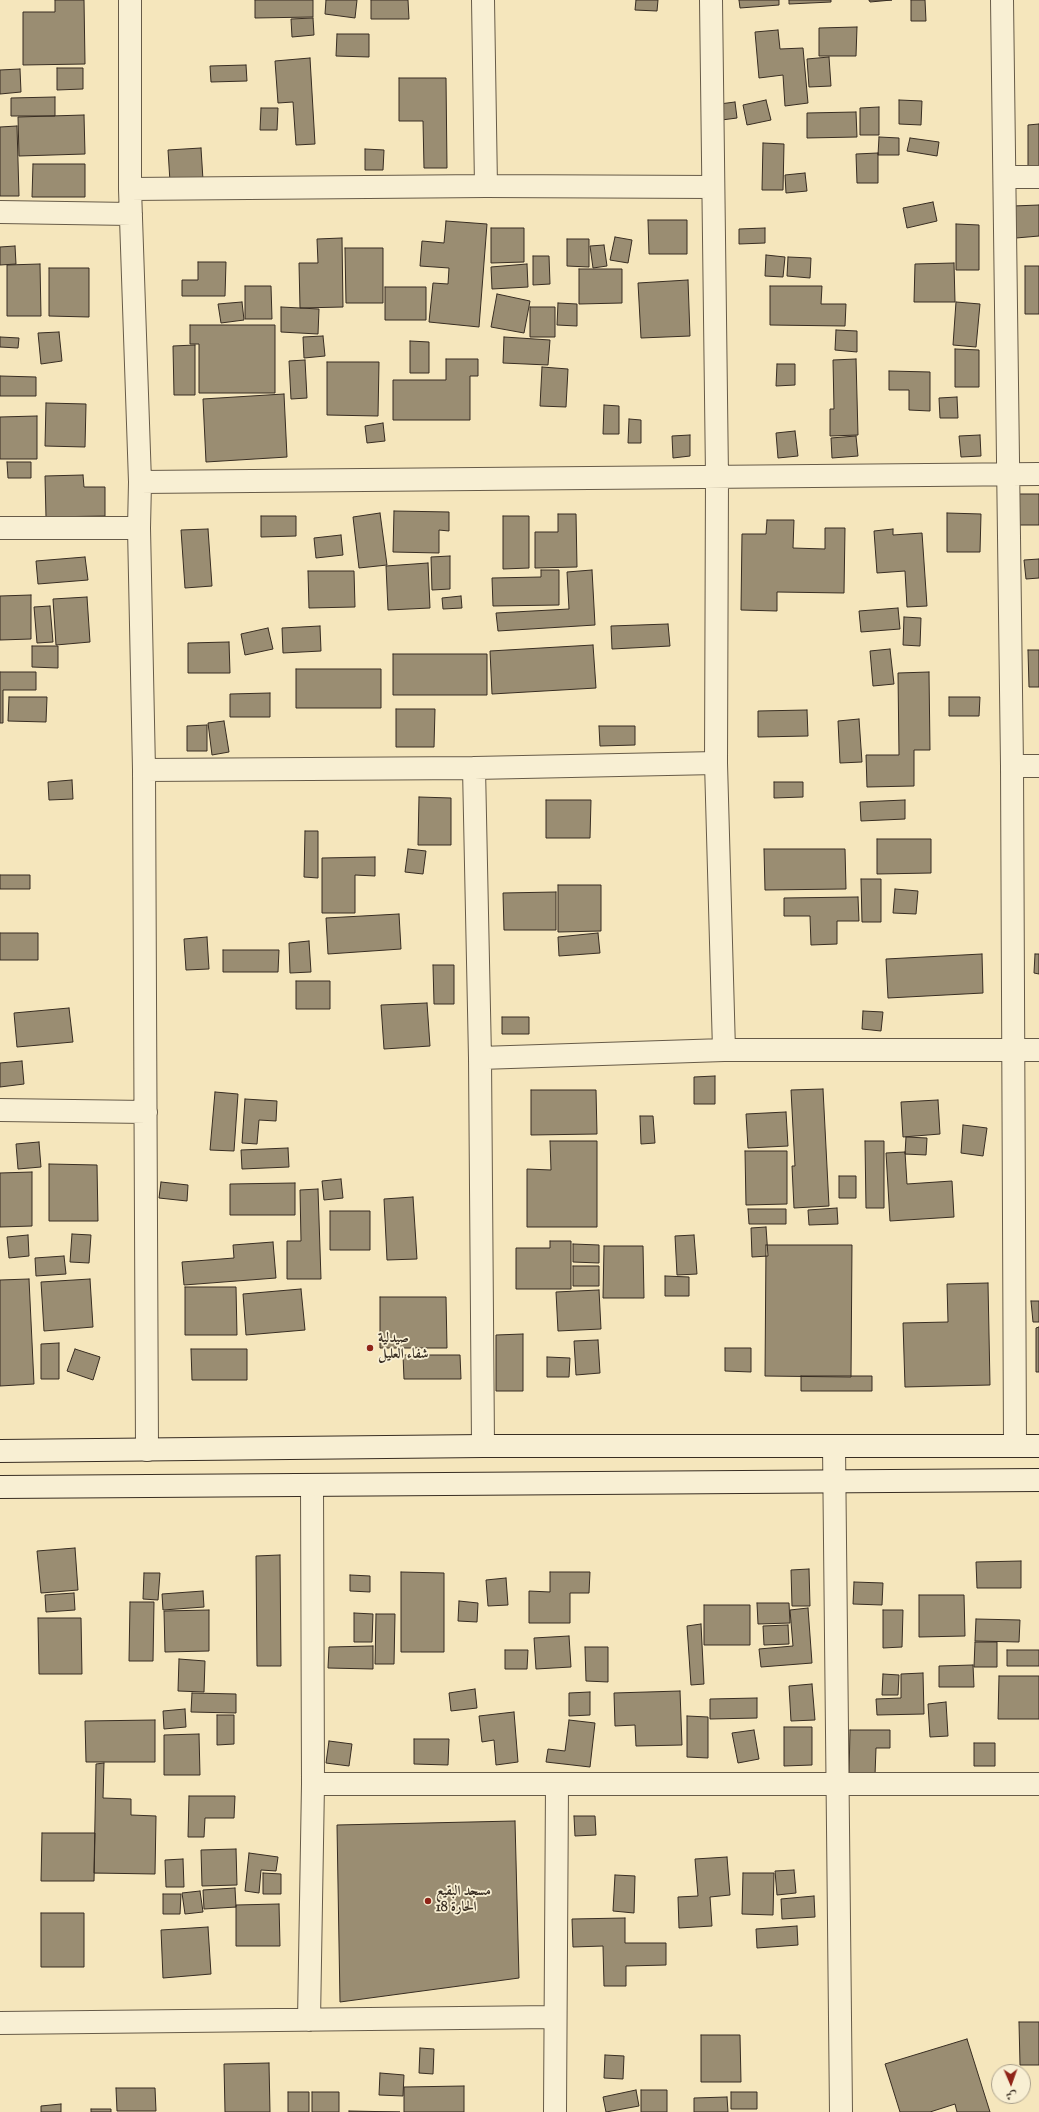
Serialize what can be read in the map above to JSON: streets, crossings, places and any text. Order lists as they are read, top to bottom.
{
  "places": ["صيدلية شفاء العليل", "مسجد البقيع الحارة 18"],
  "north": "bottom"
}
